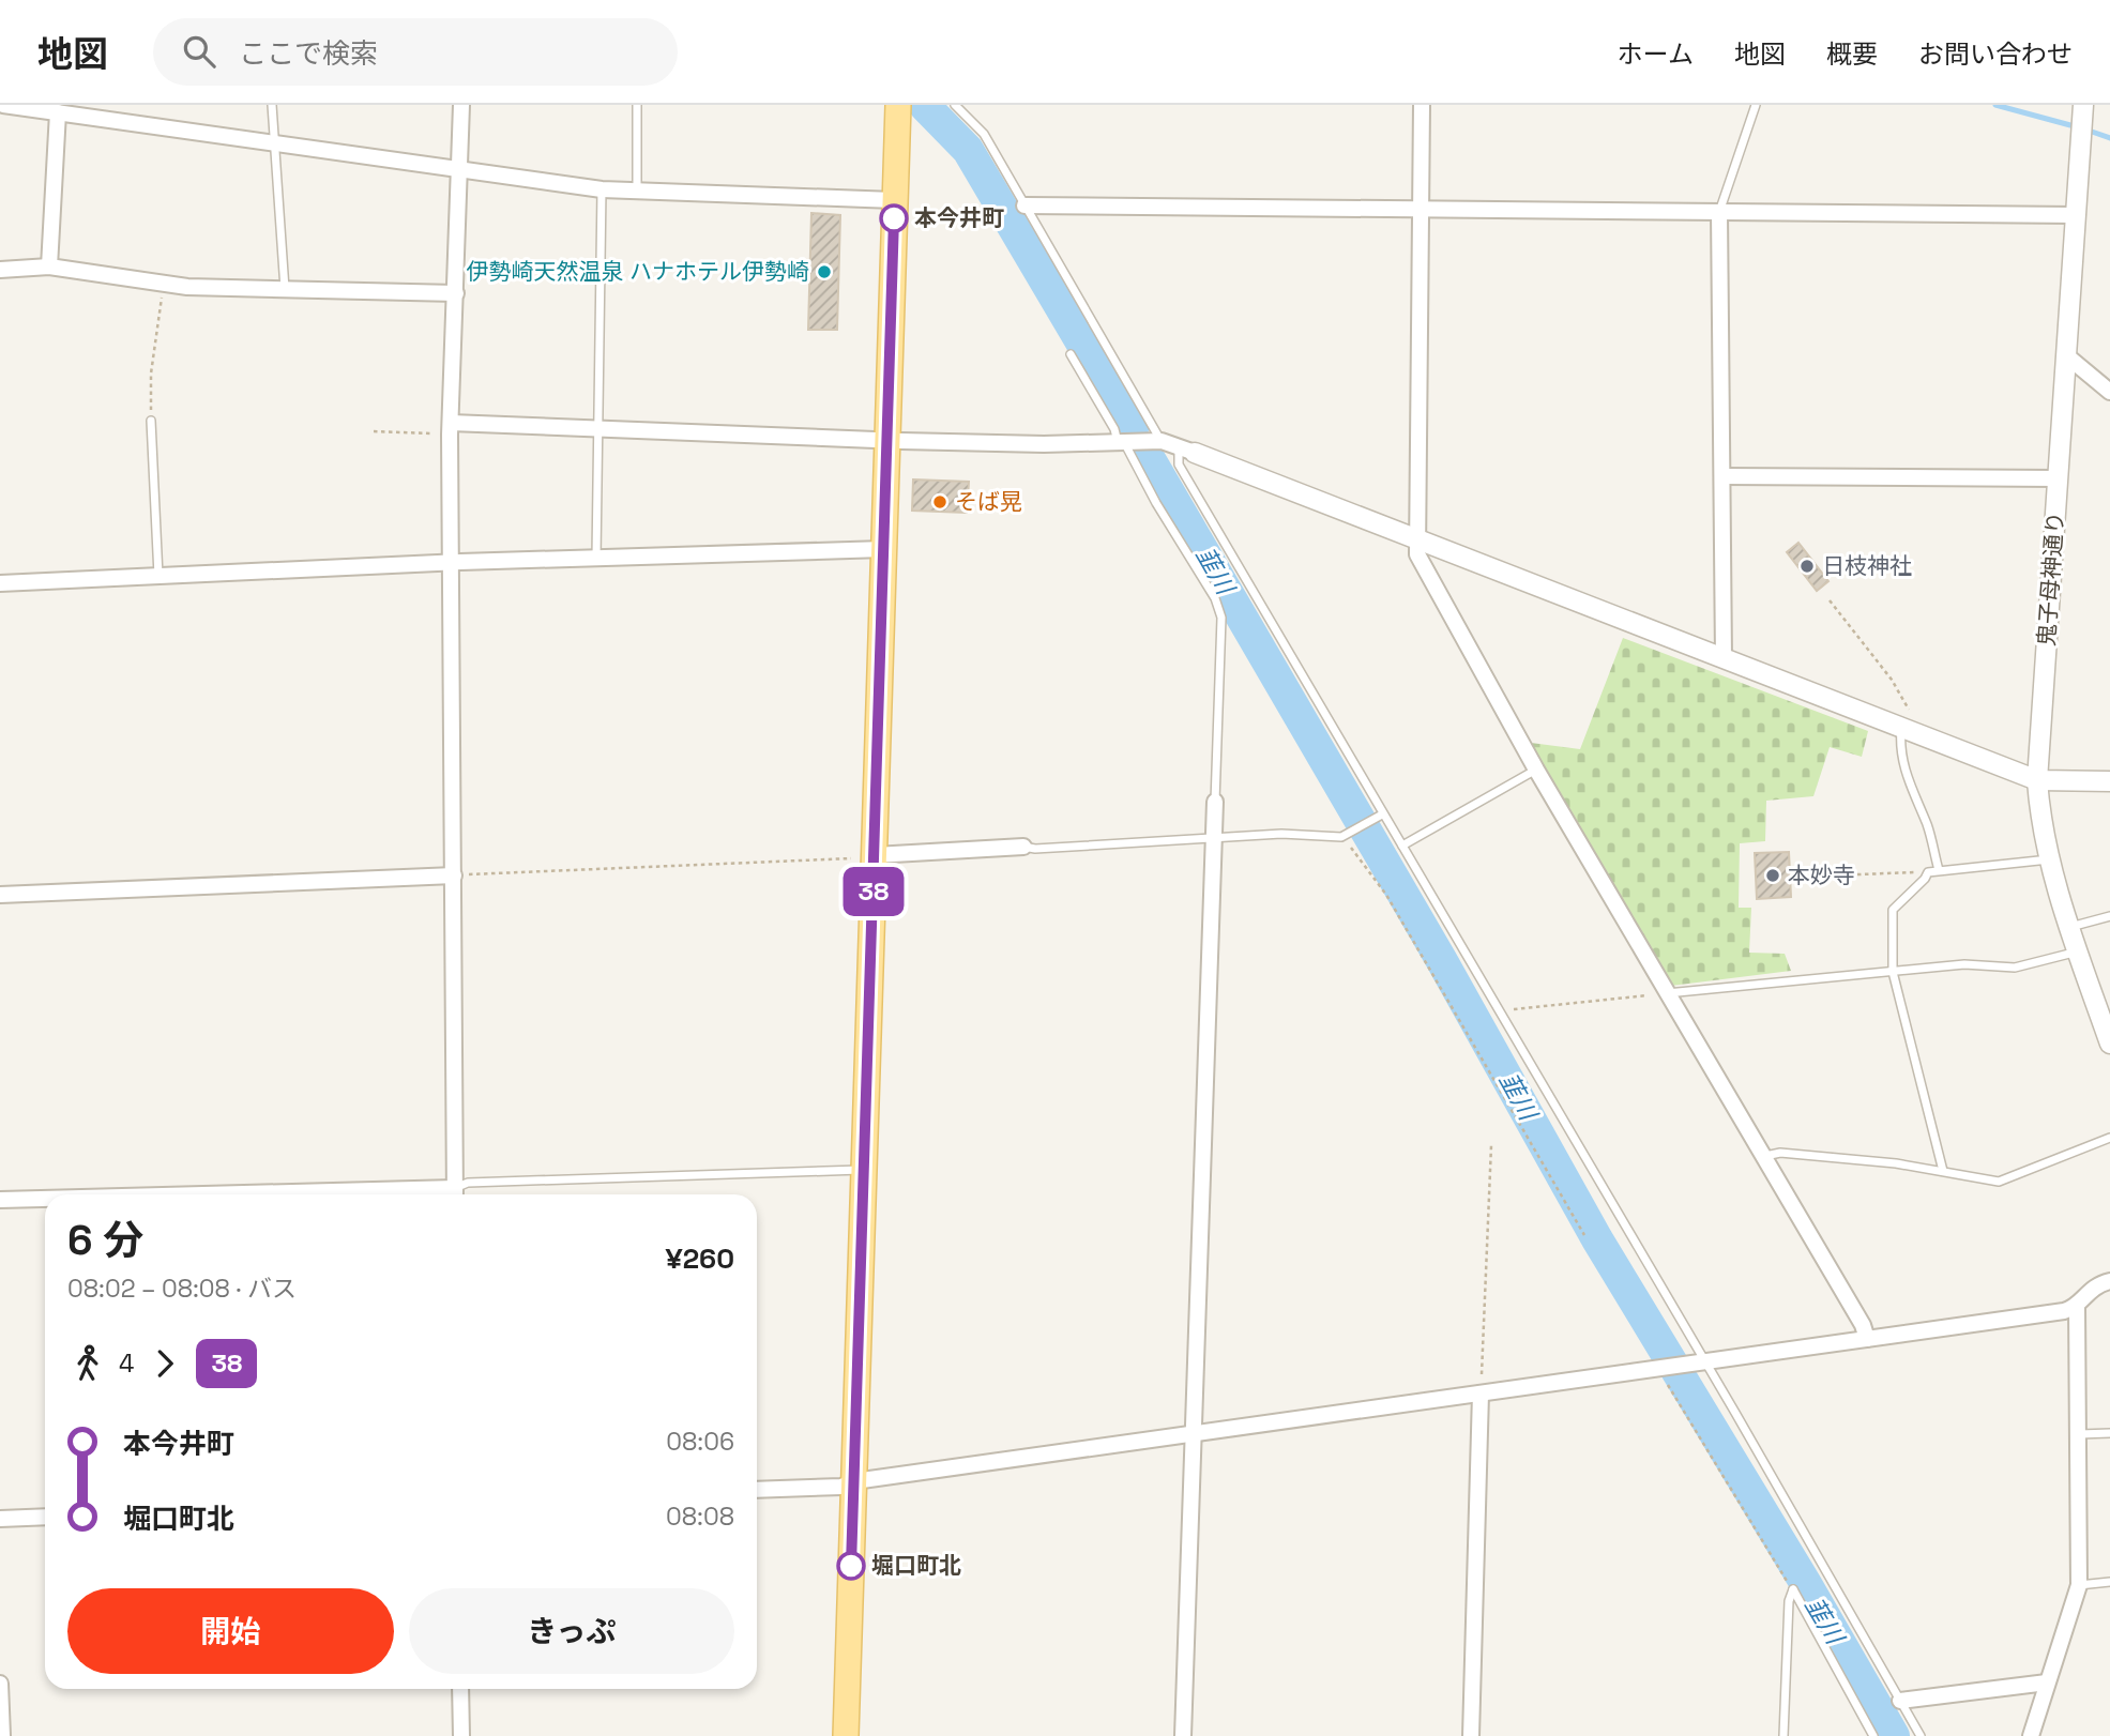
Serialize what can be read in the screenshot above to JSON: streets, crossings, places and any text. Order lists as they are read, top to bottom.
{
  "streets": {
    "street": ["鬼子母神通り"]
  },
  "water": ["韮川"],
  "places": [
    "本今井町",
    "伊勢崎天然温泉 ハナホテル伊勢崎",
    "そば晃",
    "日枝神社",
    "本妙寺",
    "堀口町北"
  ],
  "lines": ["bus line 38"],
  "page": {
    "header": "地図",
    "search": "ここで検索",
    "nav": [
      "ホーム",
      "地図",
      "概要",
      "お問い合わせ"
    ],
    "on_map": "38",
    "heading": ["6 分", "08:02 – 08:08 · バス", "¥260"],
    "legs": ["4", "38"],
    "list": [
      {
        "name": "本今井町",
        "value": "08:06"
      },
      {
        "name": "堀口町北",
        "value": "08:08"
      }
    ],
    "buttons": ["開始", "きっぷ"]
  }
}
